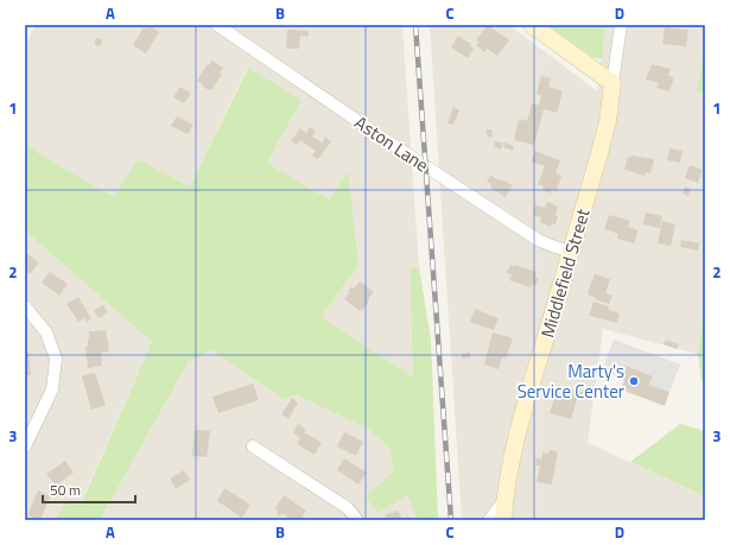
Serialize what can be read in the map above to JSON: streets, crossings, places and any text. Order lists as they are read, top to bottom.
{
  "streets": {
    "main road": ["Middlefield Street"],
    "street": ["Aston Lane"]
  },
  "crossings": [
    ["Aston Lane", "Middlefield Street"]
  ],
  "places": ["Marty's Service Center"],
  "scale_bar": "50 m",
  "grid": {
    "columns": [
      "A",
      "B",
      "C",
      "D"
    ],
    "rows": ["1", "2", "3"]
  }
}
